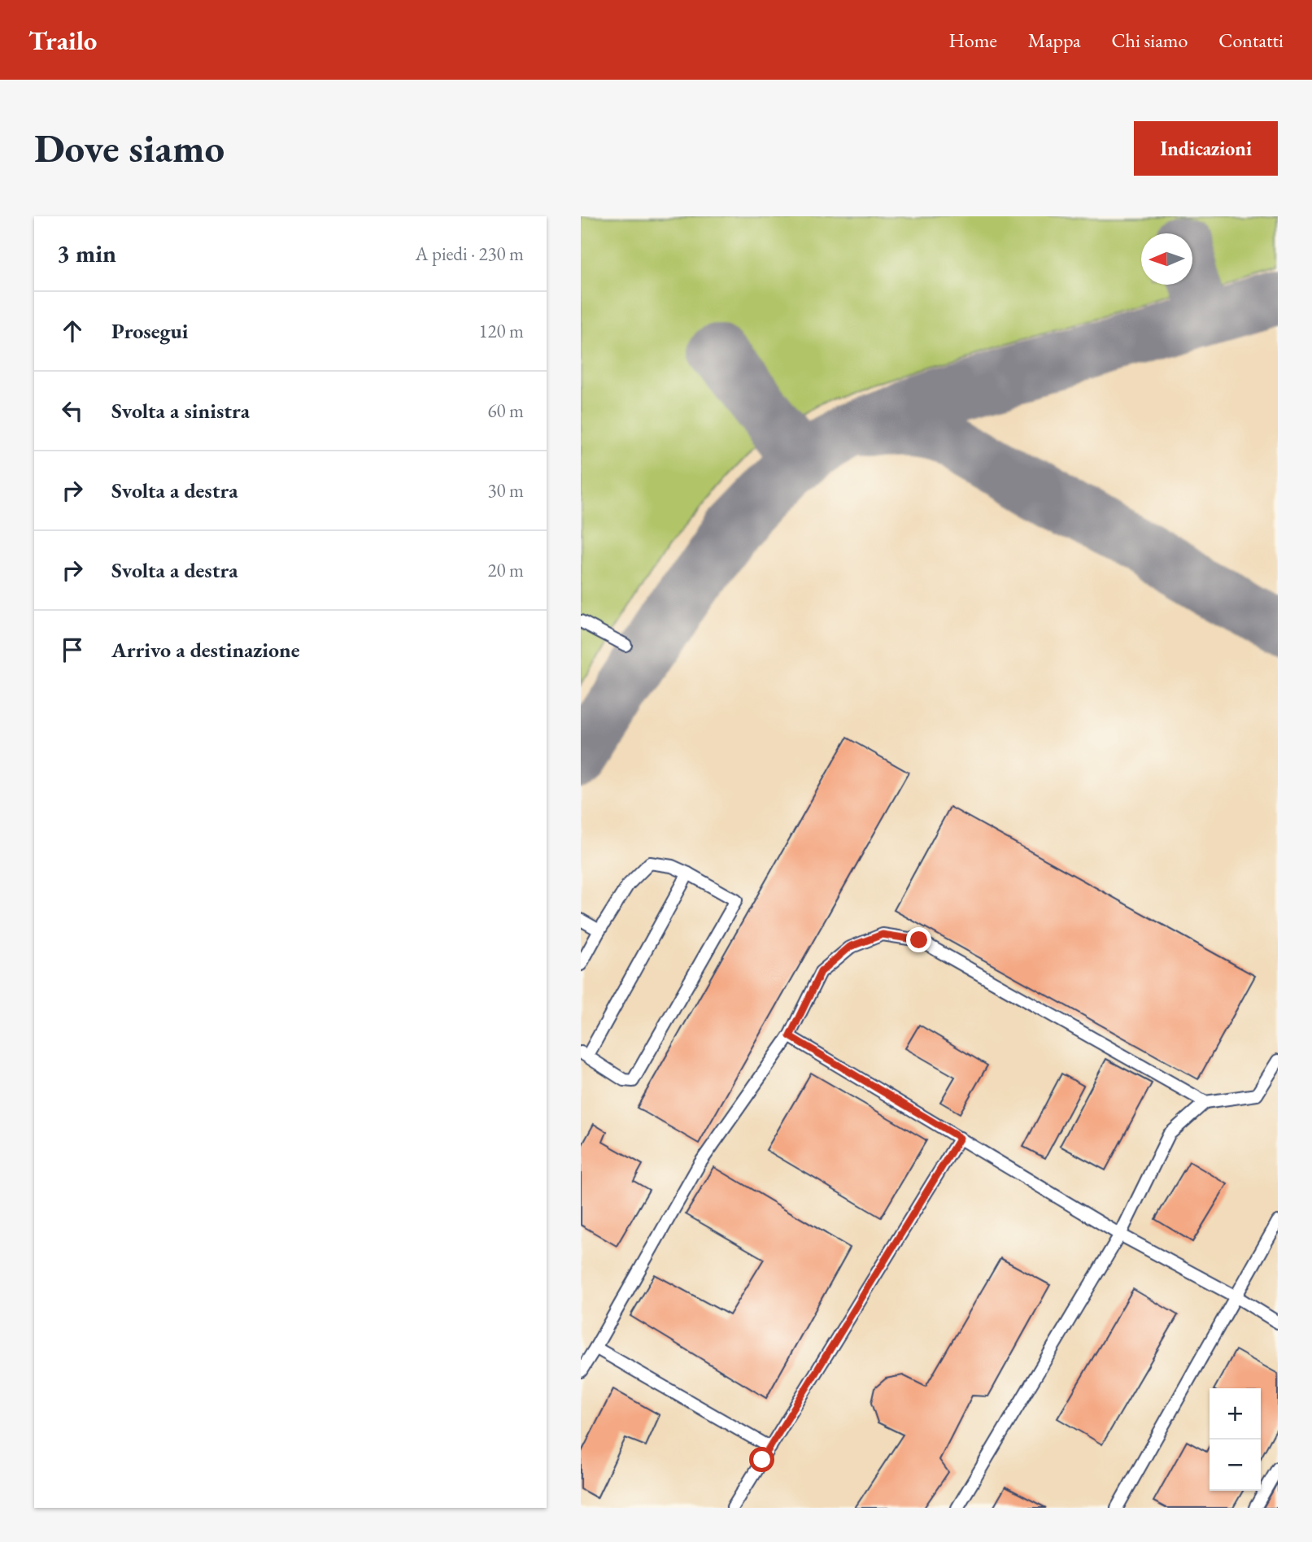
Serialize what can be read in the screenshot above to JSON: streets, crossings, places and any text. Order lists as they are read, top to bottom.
{
  "north": "left",
  "page": {
    "header": "Trailo",
    "nav": [
      "Home",
      "Mappa",
      "Chi siamo",
      "Contatti"
    ],
    "buttons": "Indicazioni",
    "title": "Dove siamo",
    "heading": ["3 min", "A piedi · 230 m"],
    "list": [
      ["Prosegui", "120 m"],
      ["Svolta a sinistra", "60 m"],
      ["Svolta a destra", "30 m"],
      ["Svolta a destra", "20 m"],
      "Arrivo a destinazione"
    ],
    "map_buttons": ["+", "−"]
  }
}
